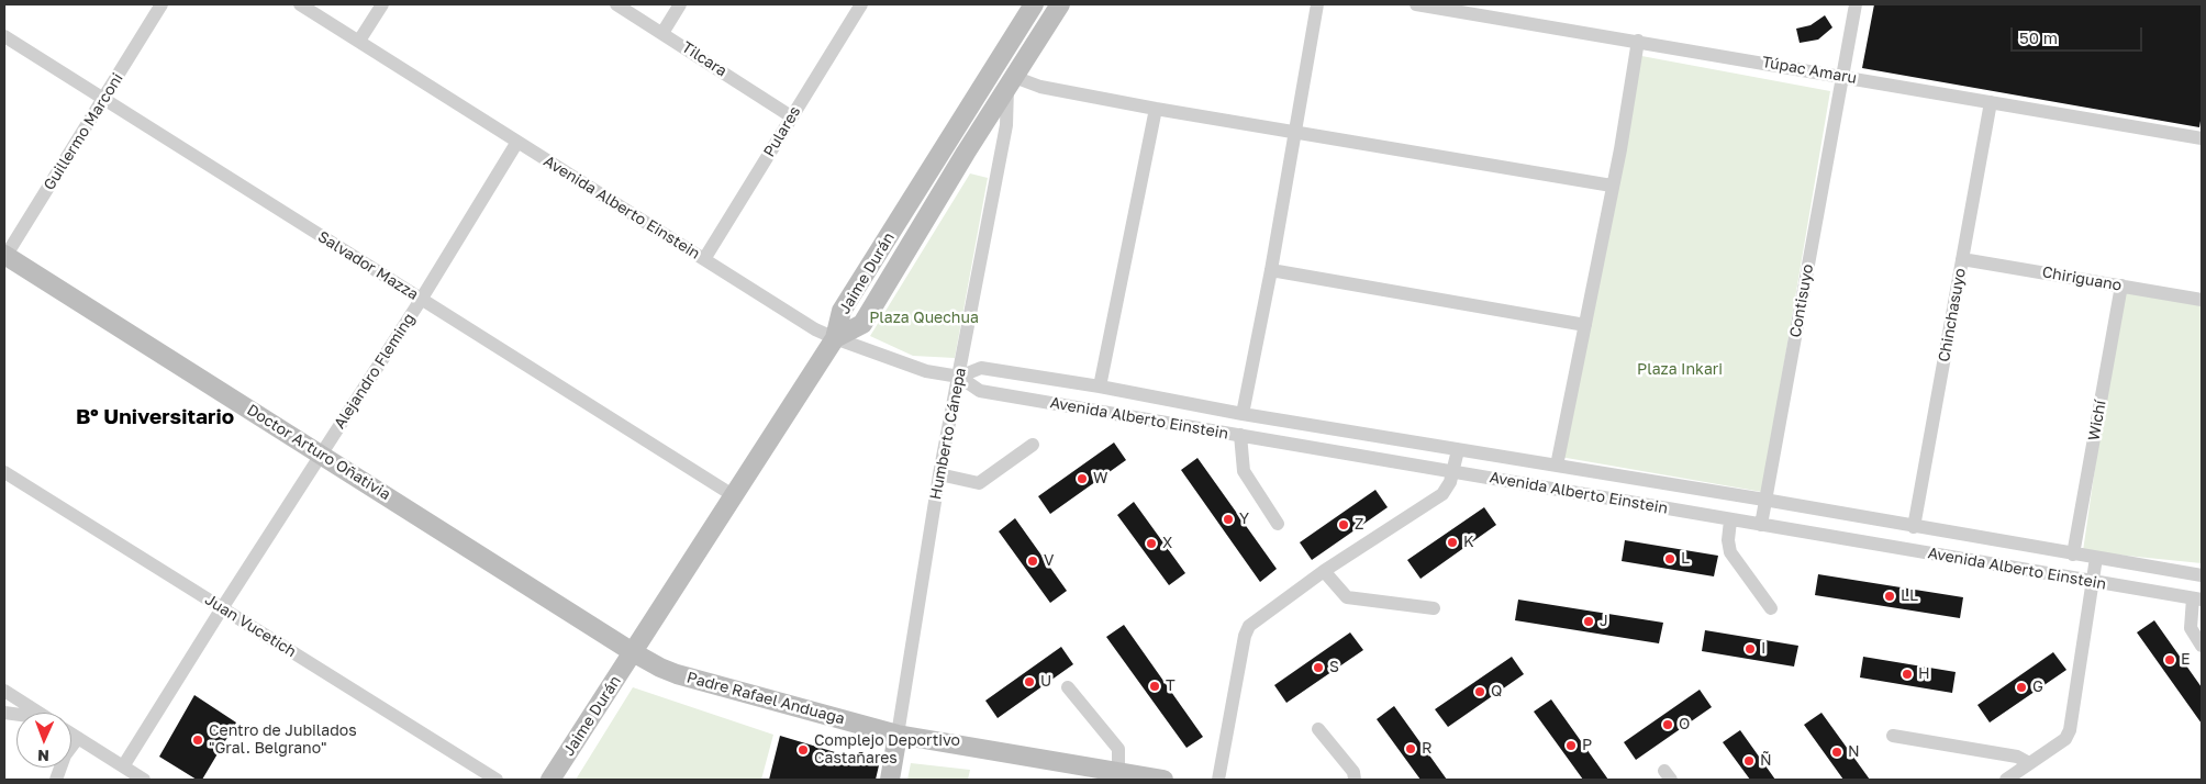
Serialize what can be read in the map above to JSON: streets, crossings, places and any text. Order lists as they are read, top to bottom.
{
  "streets": {
    "street": [
      "Tilcara",
      "Túpac Amaru",
      "Guillermo Marconi",
      "Pulares",
      "Avenida Alberto Einstein",
      "Salvador Mazza",
      "Jaime Durán",
      "Chiriguano",
      "Contisuyo",
      "Chinchasuyo",
      "Alejandro Fleming",
      "Wichí",
      "Humberto Cánepa",
      "Doctor Arturo Oñativia",
      "Juan Vucetich",
      "Padre Rafael Anduaga"
    ]
  },
  "crossings": [
    ["Tilcara", "Pulares"],
    ["Túpac Amaru", "Contisuyo"],
    ["Túpac Amaru", "Chinchasuyo"],
    ["Guillermo Marconi", "Salvador Mazza"],
    ["Guillermo Marconi", "Doctor Arturo Oñativia"],
    ["Pulares", "Avenida Alberto Einstein"],
    ["Avenida Alberto Einstein", "Jaime Durán"],
    ["Avenida Alberto Einstein", "Contisuyo"],
    ["Avenida Alberto Einstein", "Chinchasuyo"],
    ["Avenida Alberto Einstein", "Alejandro Fleming"],
    ["Avenida Alberto Einstein", "Wichí"],
    ["Avenida Alberto Einstein", "Humberto Cánepa"],
    ["Salvador Mazza", "Jaime Durán"],
    ["Salvador Mazza", "Alejandro Fleming"],
    ["Jaime Durán", "Humberto Cánepa"],
    ["Jaime Durán", "Doctor Arturo Oñativia"],
    ["Jaime Durán", "Padre Rafael Anduaga"],
    ["Chiriguano", "Chinchasuyo"],
    ["Chiriguano", "Wichí"],
    ["Alejandro Fleming", "Doctor Arturo Oñativia"],
    ["Alejandro Fleming", "Juan Vucetich"],
    ["Humberto Cánepa", "Padre Rafael Anduaga"],
    ["Doctor Arturo Oñativia", "Padre Rafael Anduaga"]
  ],
  "districts": ["Bº Universitario"],
  "parks": ["Plaza Quechua", "Plaza Inkari"],
  "places": [
    "W",
    "Y",
    "Z",
    "K",
    "X",
    "L",
    "V",
    "LL",
    "J",
    "I",
    "E",
    "S",
    "H",
    "U",
    "T",
    "G",
    "Q",
    "O",
    "Centro de Jubilados \"Gral. Belgrano\"",
    "P",
    "R",
    "Complejo Deportivo Castañares",
    "N",
    "Ñ"
  ],
  "scale_bar": "50 m",
  "north": "bottom"
}
